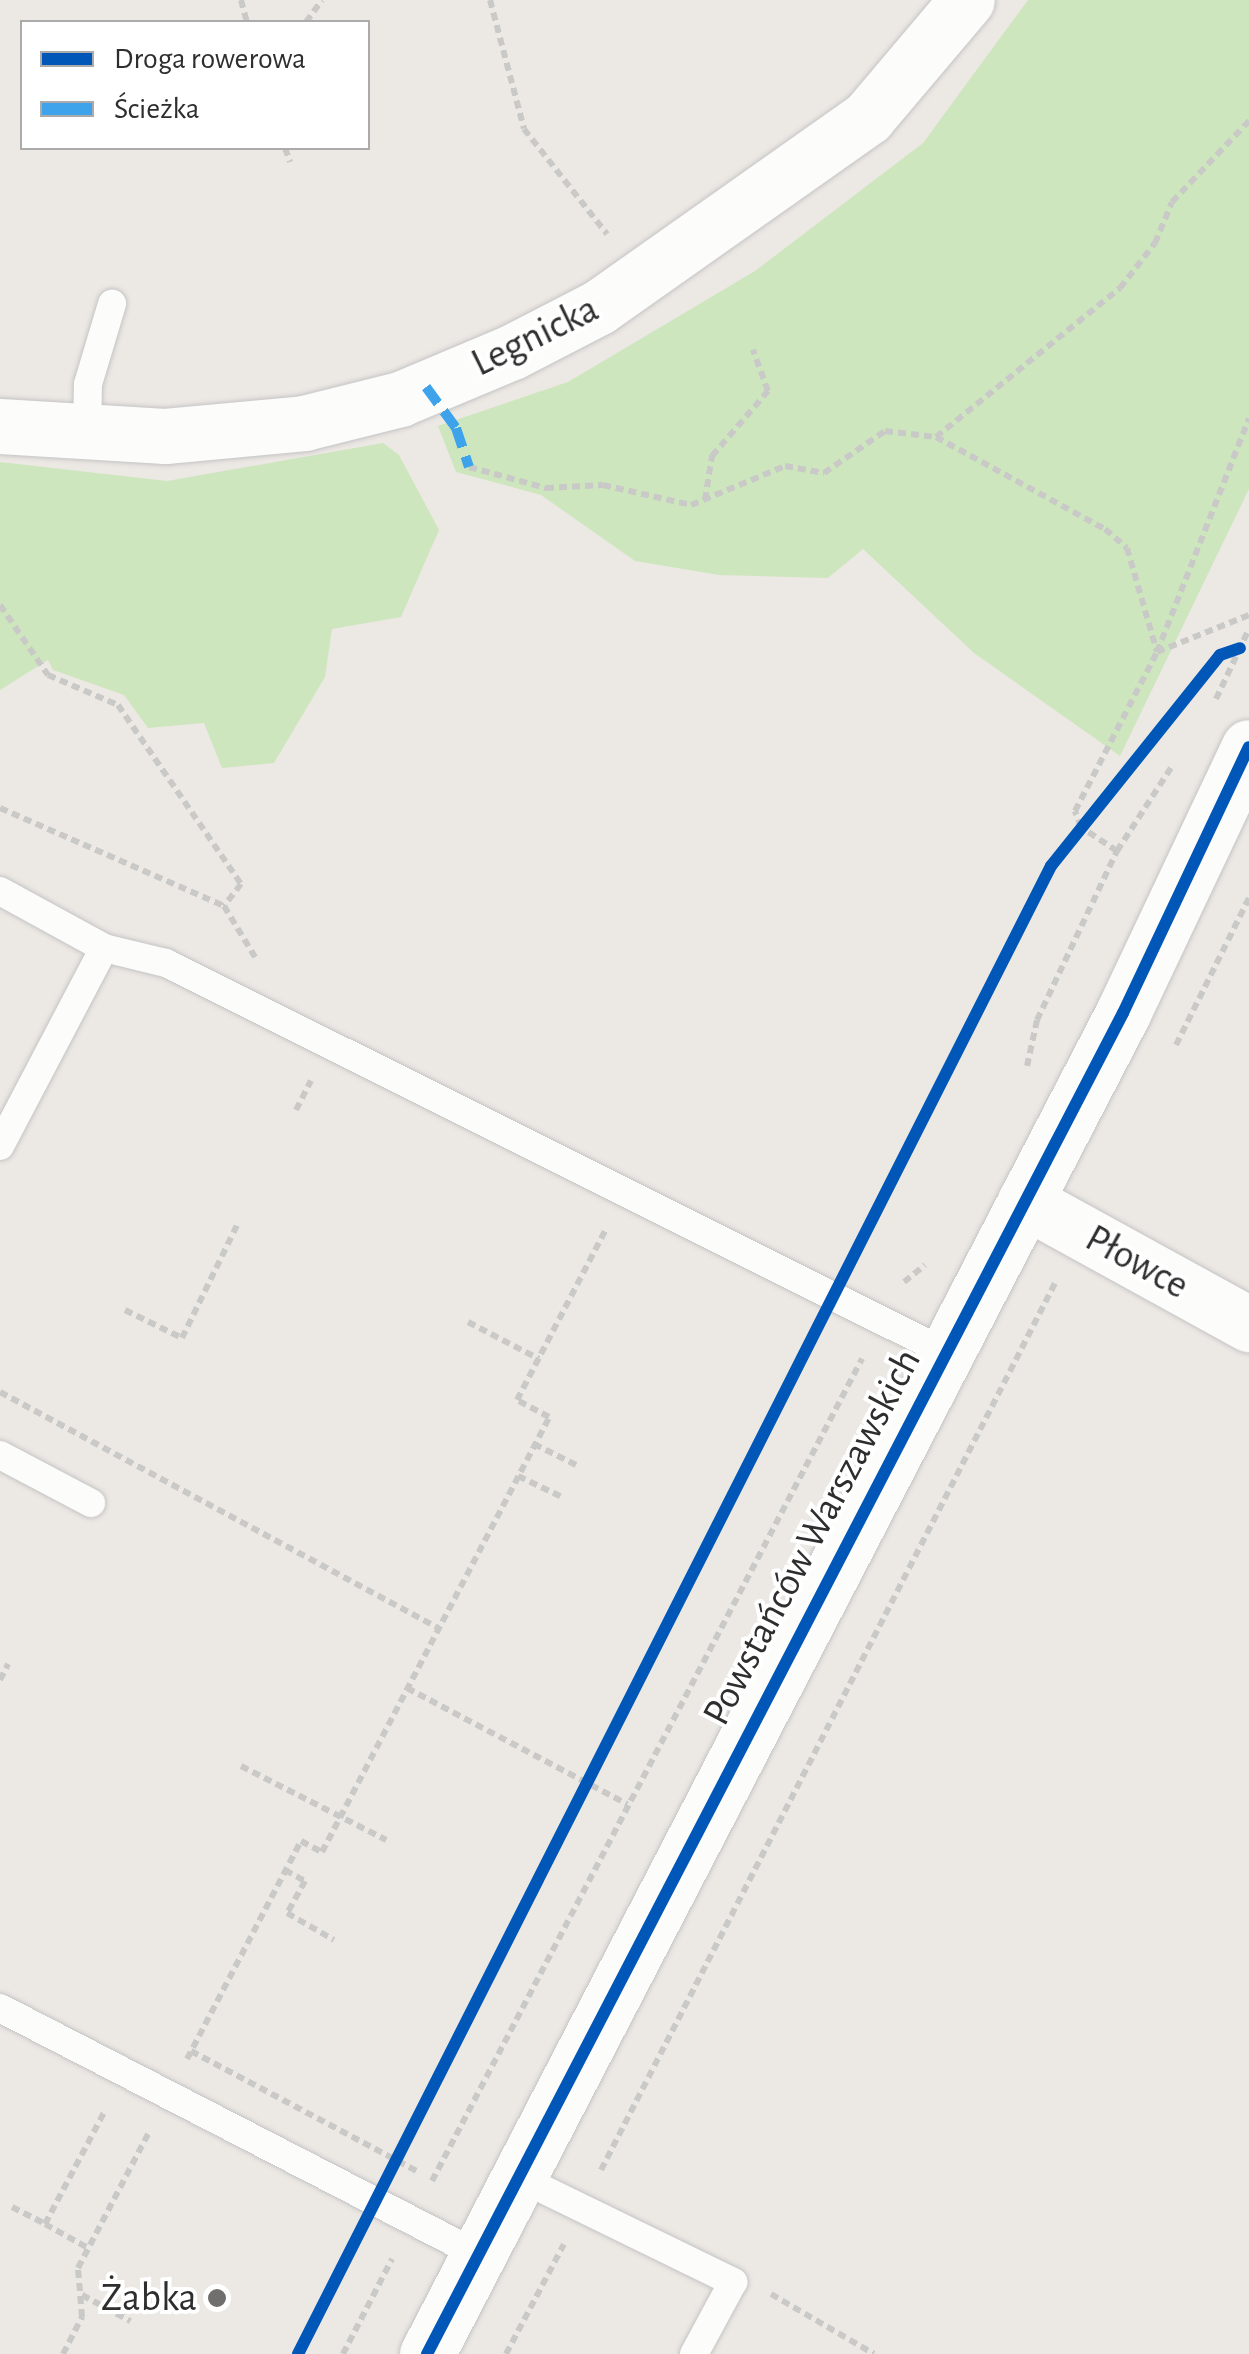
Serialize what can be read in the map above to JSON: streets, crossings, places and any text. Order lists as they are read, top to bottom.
{
  "streets": {
    "street": ["Legnicka", "Płowce", "Powstańców Warszawskich"]
  },
  "crossings": [
    ["Płowce", "Powstańców Warszawskich"]
  ],
  "places": ["Żabka"],
  "legend": ["Droga rowerowa", "Ścieżka"]
}
